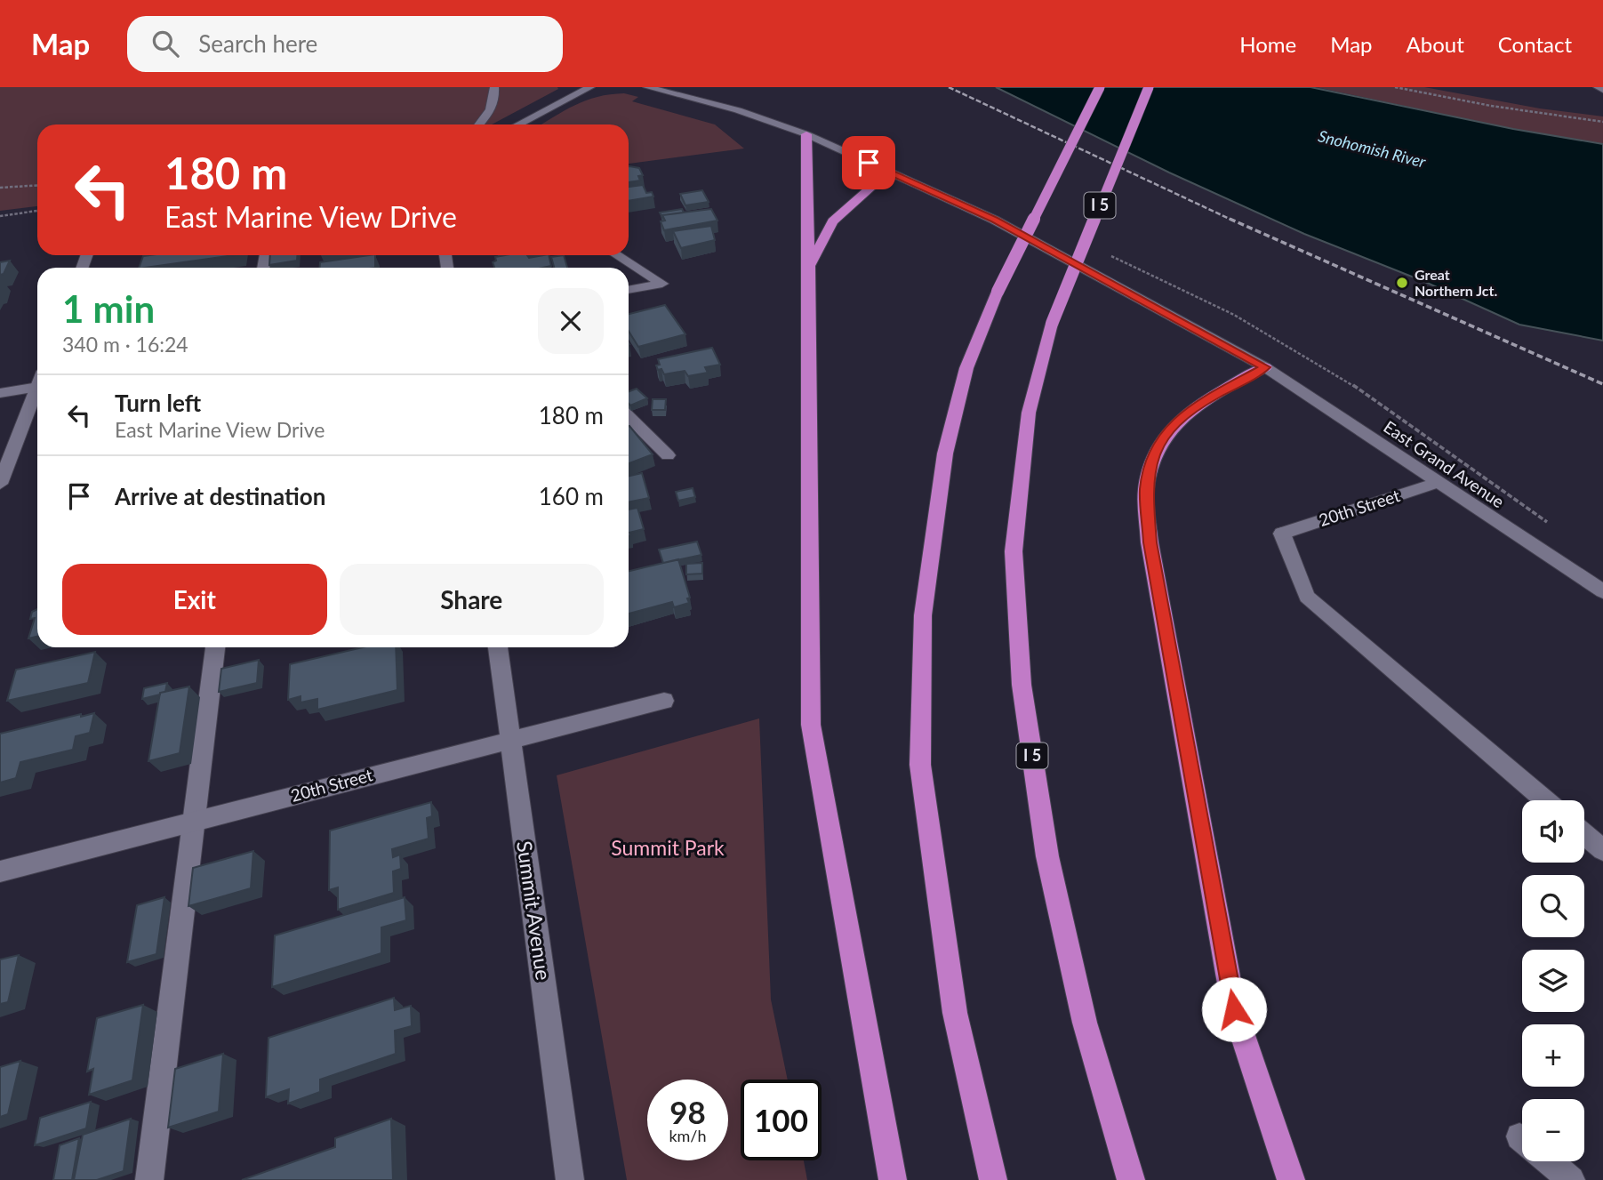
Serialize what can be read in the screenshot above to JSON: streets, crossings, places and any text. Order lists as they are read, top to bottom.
{
  "streets": {
    "highway": ["I 5"],
    "street": ["East Grand Avenue", "20th Street", "Summit Avenue"]
  },
  "crossings": [
    ["East Grand Avenue", "20th Street"],
    ["20th Street", "Summit Avenue"]
  ],
  "water": ["Snohomish River"],
  "parks": ["Summit Park"],
  "places": ["Great Northern Jct."],
  "page": {
    "header": "Map",
    "search": "Search here",
    "nav": [
      "Home",
      "Map",
      "About",
      "Contact"
    ],
    "turn": ["180 m", "East Marine View Drive"],
    "heading": ["1 min", "340 m · 16:24"],
    "list": [
      {
        "name": "Turn left",
        "note": "East Marine View Drive",
        "value": "180 m"
      },
      {
        "name": "Arrive at destination",
        "value": "160 m"
      }
    ],
    "buttons": ["Exit", "Share"],
    "map_buttons": ["+", "−"],
    "speed": "98 km/h",
    "limit": "100"
  }
}
